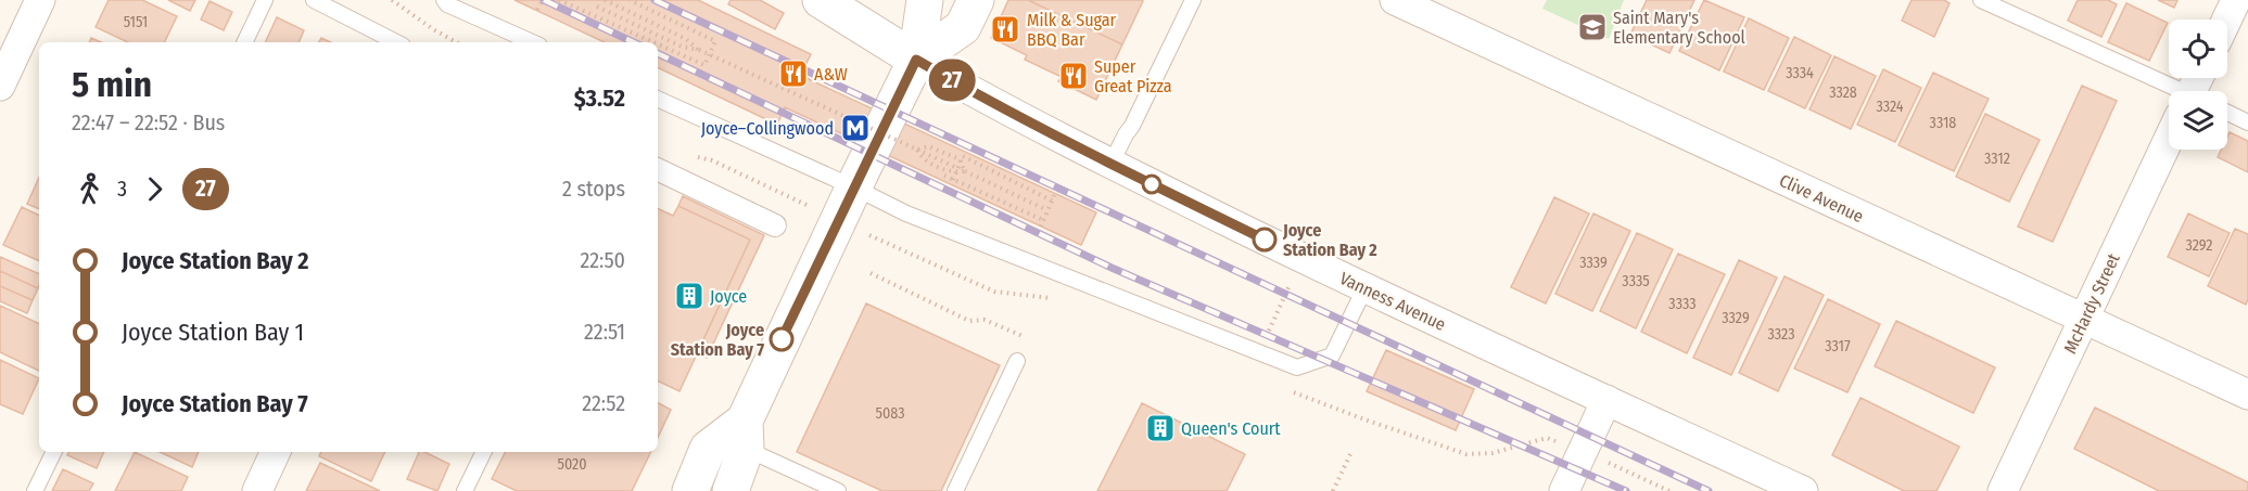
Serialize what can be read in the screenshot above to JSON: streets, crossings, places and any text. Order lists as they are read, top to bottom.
{
  "streets": {
    "main road": ["Vanness Avenue"],
    "street": ["Clive Avenue", "McHardy Street"]
  },
  "crossings": [
    ["Clive Avenue", "McHardy Street"]
  ],
  "places": {
    "school or university": ["Saint Mary's Elementary School"],
    "restaurant": ["Milk & Sugar BBQ Bar", "A&W", "Super Great Pizza"],
    "metro station": ["Joyce–Collingwood"],
    "other": ["Joyce Station Bay 2", "Joyce Station Bay 7"],
    "building": ["Joyce", "Queen's Court"]
  },
  "lines": ["bus line 27"],
  "house_numbers": [
    "5151",
    "3334",
    "3328",
    "3324",
    "3318",
    "3312",
    "3292",
    "3339",
    "3335",
    "3333",
    "3329",
    "3323",
    "3317",
    "5083",
    "5020"
  ],
  "page": {
    "on_map": "27",
    "heading": ["5 min", "22:47 – 22:52 · Bus", "$3.52"],
    "legs": ["3", "27", "2 stops"],
    "list": [
      {
        "name": "Joyce Station Bay 2",
        "value": "22:50"
      },
      {
        "name": "Joyce Station Bay 1",
        "value": "22:51"
      },
      {
        "name": "Joyce Station Bay 7",
        "value": "22:52"
      }
    ]
  }
}
